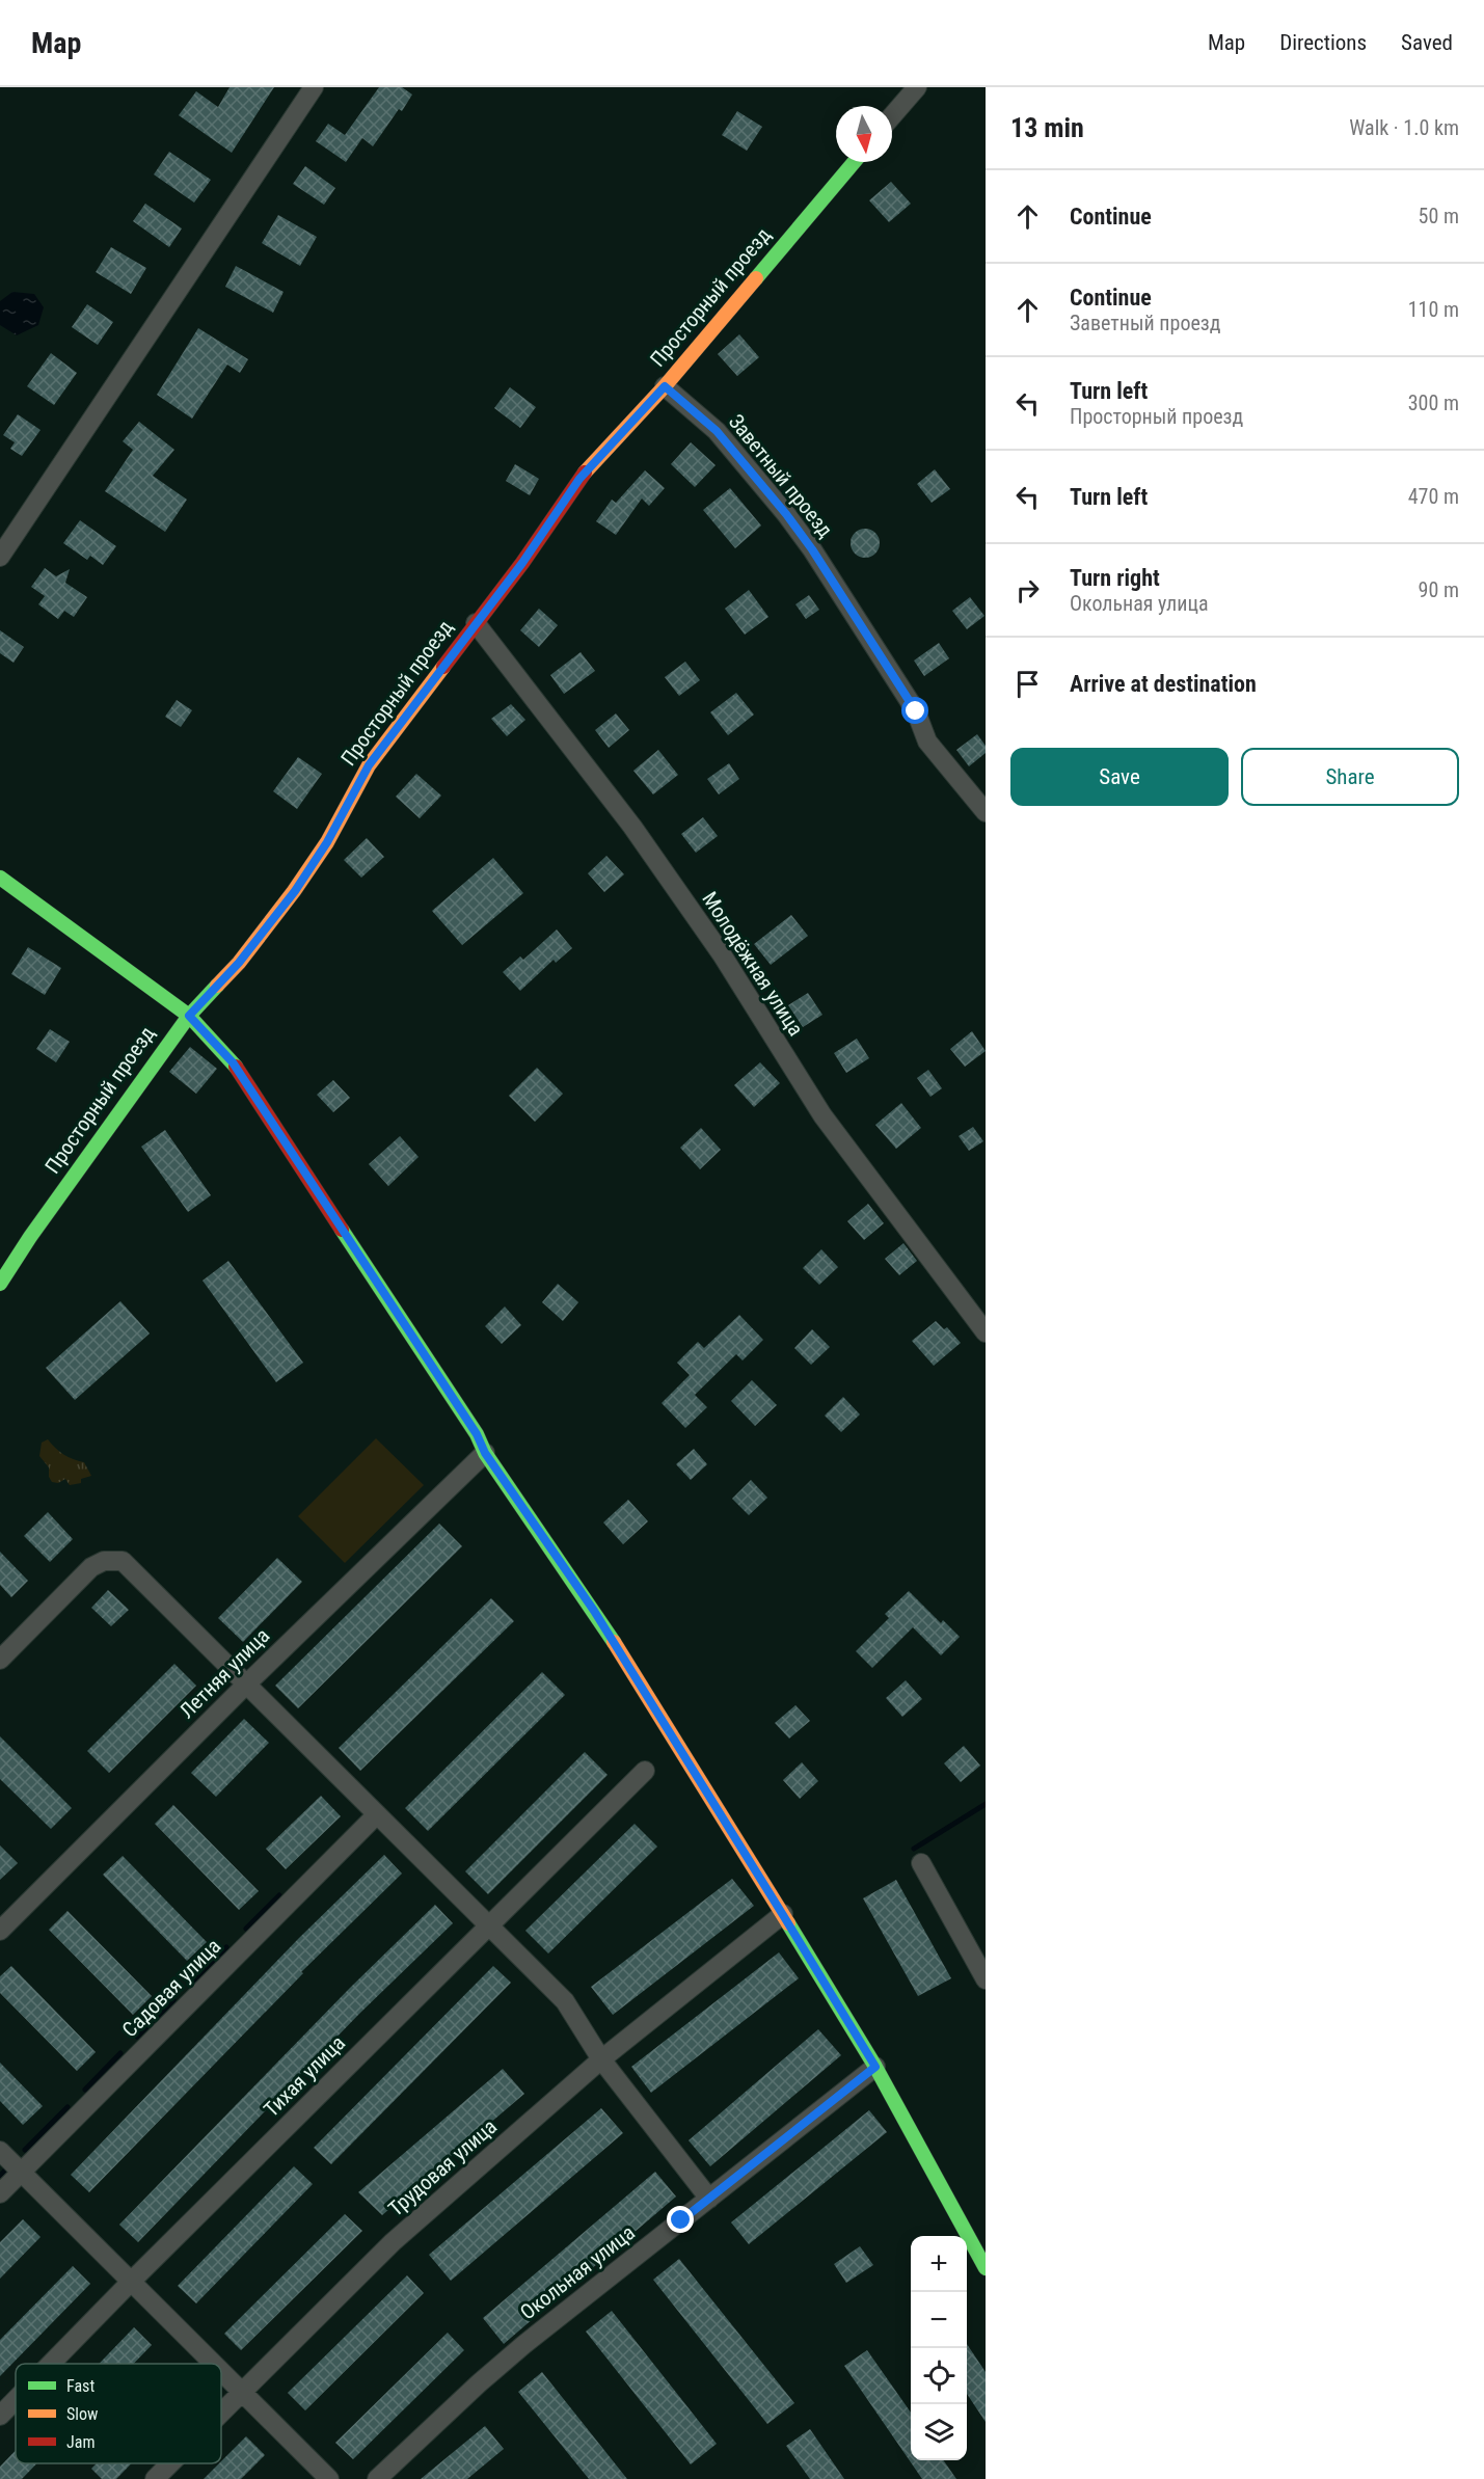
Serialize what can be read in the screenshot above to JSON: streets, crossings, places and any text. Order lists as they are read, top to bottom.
{
  "streets": {
    "street": [
      "Просторный проезд",
      "Заветный проезд",
      "Молодёжная улица",
      "Летняя улица",
      "Садовая улица",
      "Тихая улица",
      "Трудовая улица",
      "Окольная улица"
    ]
  },
  "crossings": [
    ["Просторный проезд", "Заветный проезд"],
    ["Просторный проезд", "Молодёжная улица"]
  ],
  "legend": ["Fast", "Slow", "Jam"],
  "north": "bottom",
  "page": {
    "header": "Map",
    "nav": ["Map", "Directions", "Saved"],
    "heading": ["13 min", "Walk · 1.0 km"],
    "list": [
      ["Continue", "50 m"],
      ["Continue", "Заветный проезд", "110 m"],
      ["Turn left", "Просторный проезд", "300 m"],
      ["Turn left", "470 m"],
      ["Turn right", "Окольная улица", "90 m"],
      "Arrive at destination"
    ],
    "buttons": ["Save", "Share"],
    "map_buttons": ["+", "−"]
  }
}
